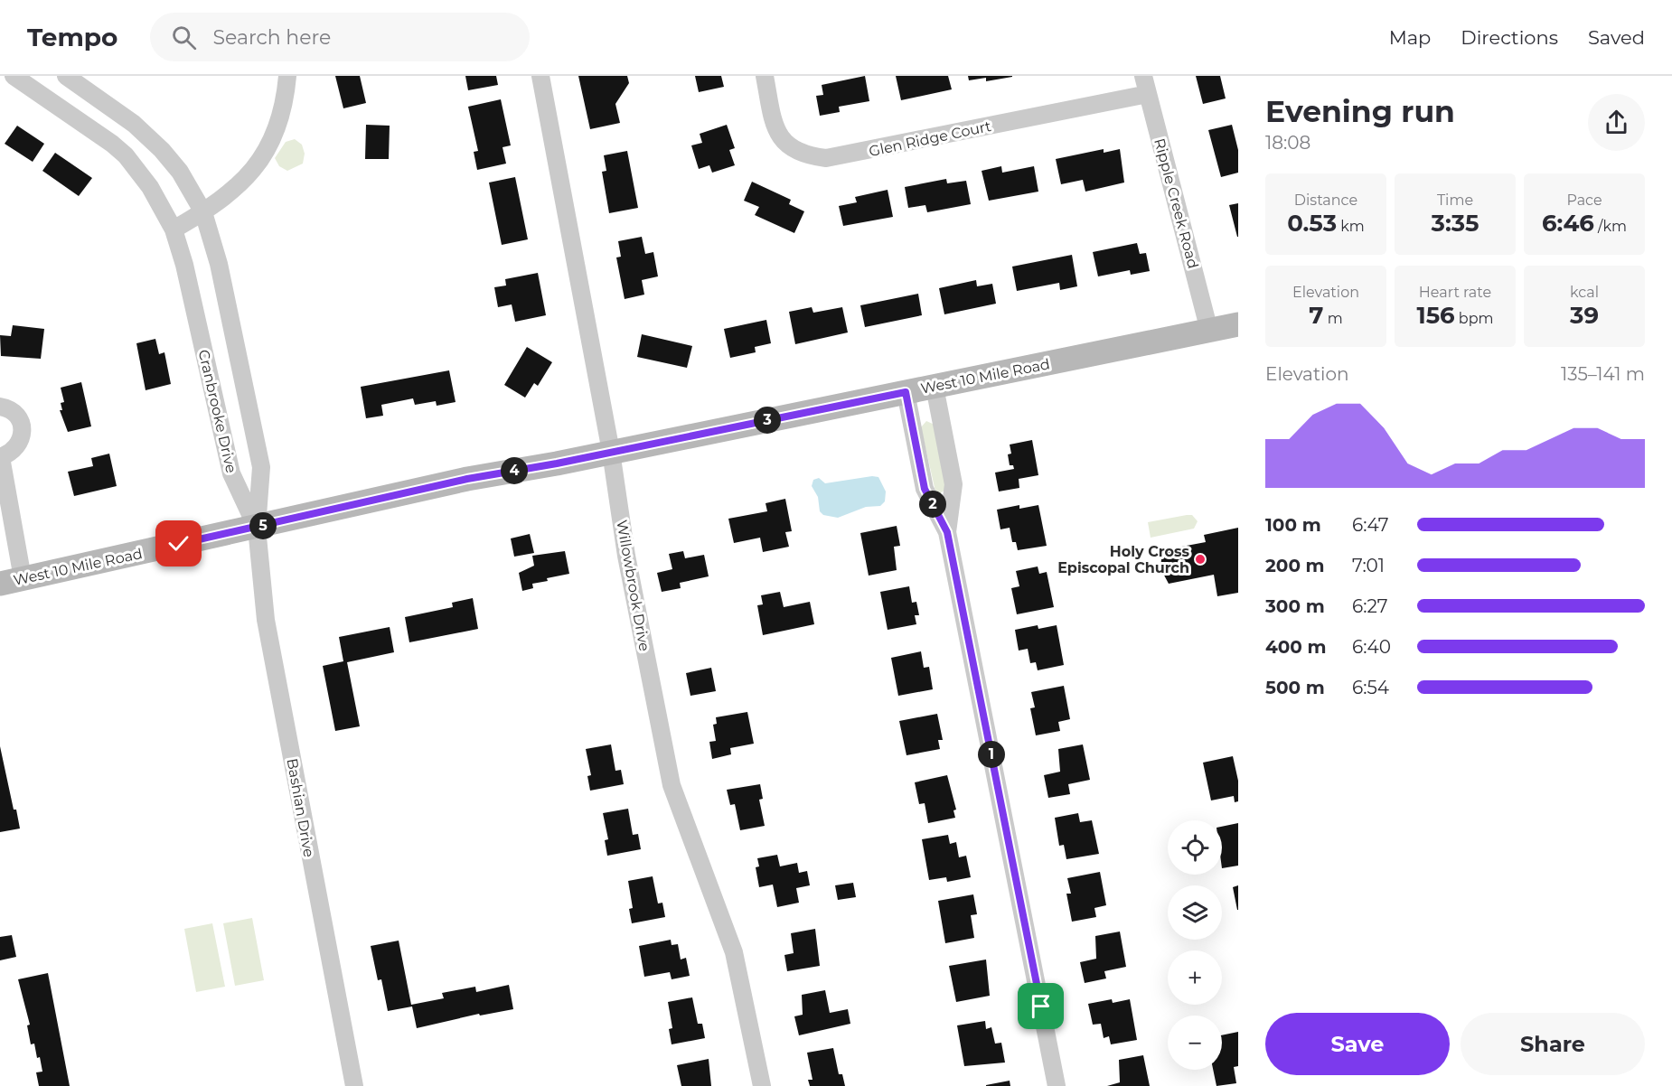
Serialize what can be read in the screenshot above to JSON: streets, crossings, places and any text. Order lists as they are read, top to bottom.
{
  "streets": {
    "main road": ["West 10 Mile Road"],
    "street": [
      "Glen Ridge Court",
      "Ripple Creek Road",
      "Cranbrooke Drive",
      "Willowbrook Drive",
      "Bashian Drive"
    ]
  },
  "crossings": [
    ["Glen Ridge Court", "Ripple Creek Road"],
    ["Ripple Creek Road", "West 10 Mile Road"],
    ["West 10 Mile Road", "Cranbrooke Drive"],
    ["West 10 Mile Road", "Willowbrook Drive"],
    ["West 10 Mile Road", "Bashian Drive"],
    ["Cranbrooke Drive", "Bashian Drive"]
  ],
  "places": ["Holy Cross Episcopal Church"],
  "page": {
    "header": "Tempo",
    "search": "Search here",
    "nav": ["Map", "Directions", "Saved"],
    "heading": ["Evening run", "18:08"],
    "stats": [
      ["Distance", "0.53 km"],
      ["Time", "3:35"],
      ["Pace", "6:46 /km"],
      ["Elevation", "7 m"],
      ["Heart rate", "156 bpm"],
      ["kcal", "39"]
    ],
    "chart": ["Elevation", "135–141 m"],
    "pins": [
      "3",
      "4",
      "2",
      "5",
      "1"
    ],
    "list": [
      {
        "name": "100 m",
        "note": "6:47"
      },
      {
        "name": "200 m",
        "note": "7:01"
      },
      {
        "name": "300 m",
        "note": "6:27"
      },
      {
        "name": "400 m",
        "note": "6:40"
      },
      {
        "name": "500 m",
        "note": "6:54"
      }
    ],
    "map_buttons": ["+", "−"],
    "buttons": ["Save", "Share"]
  }
}
